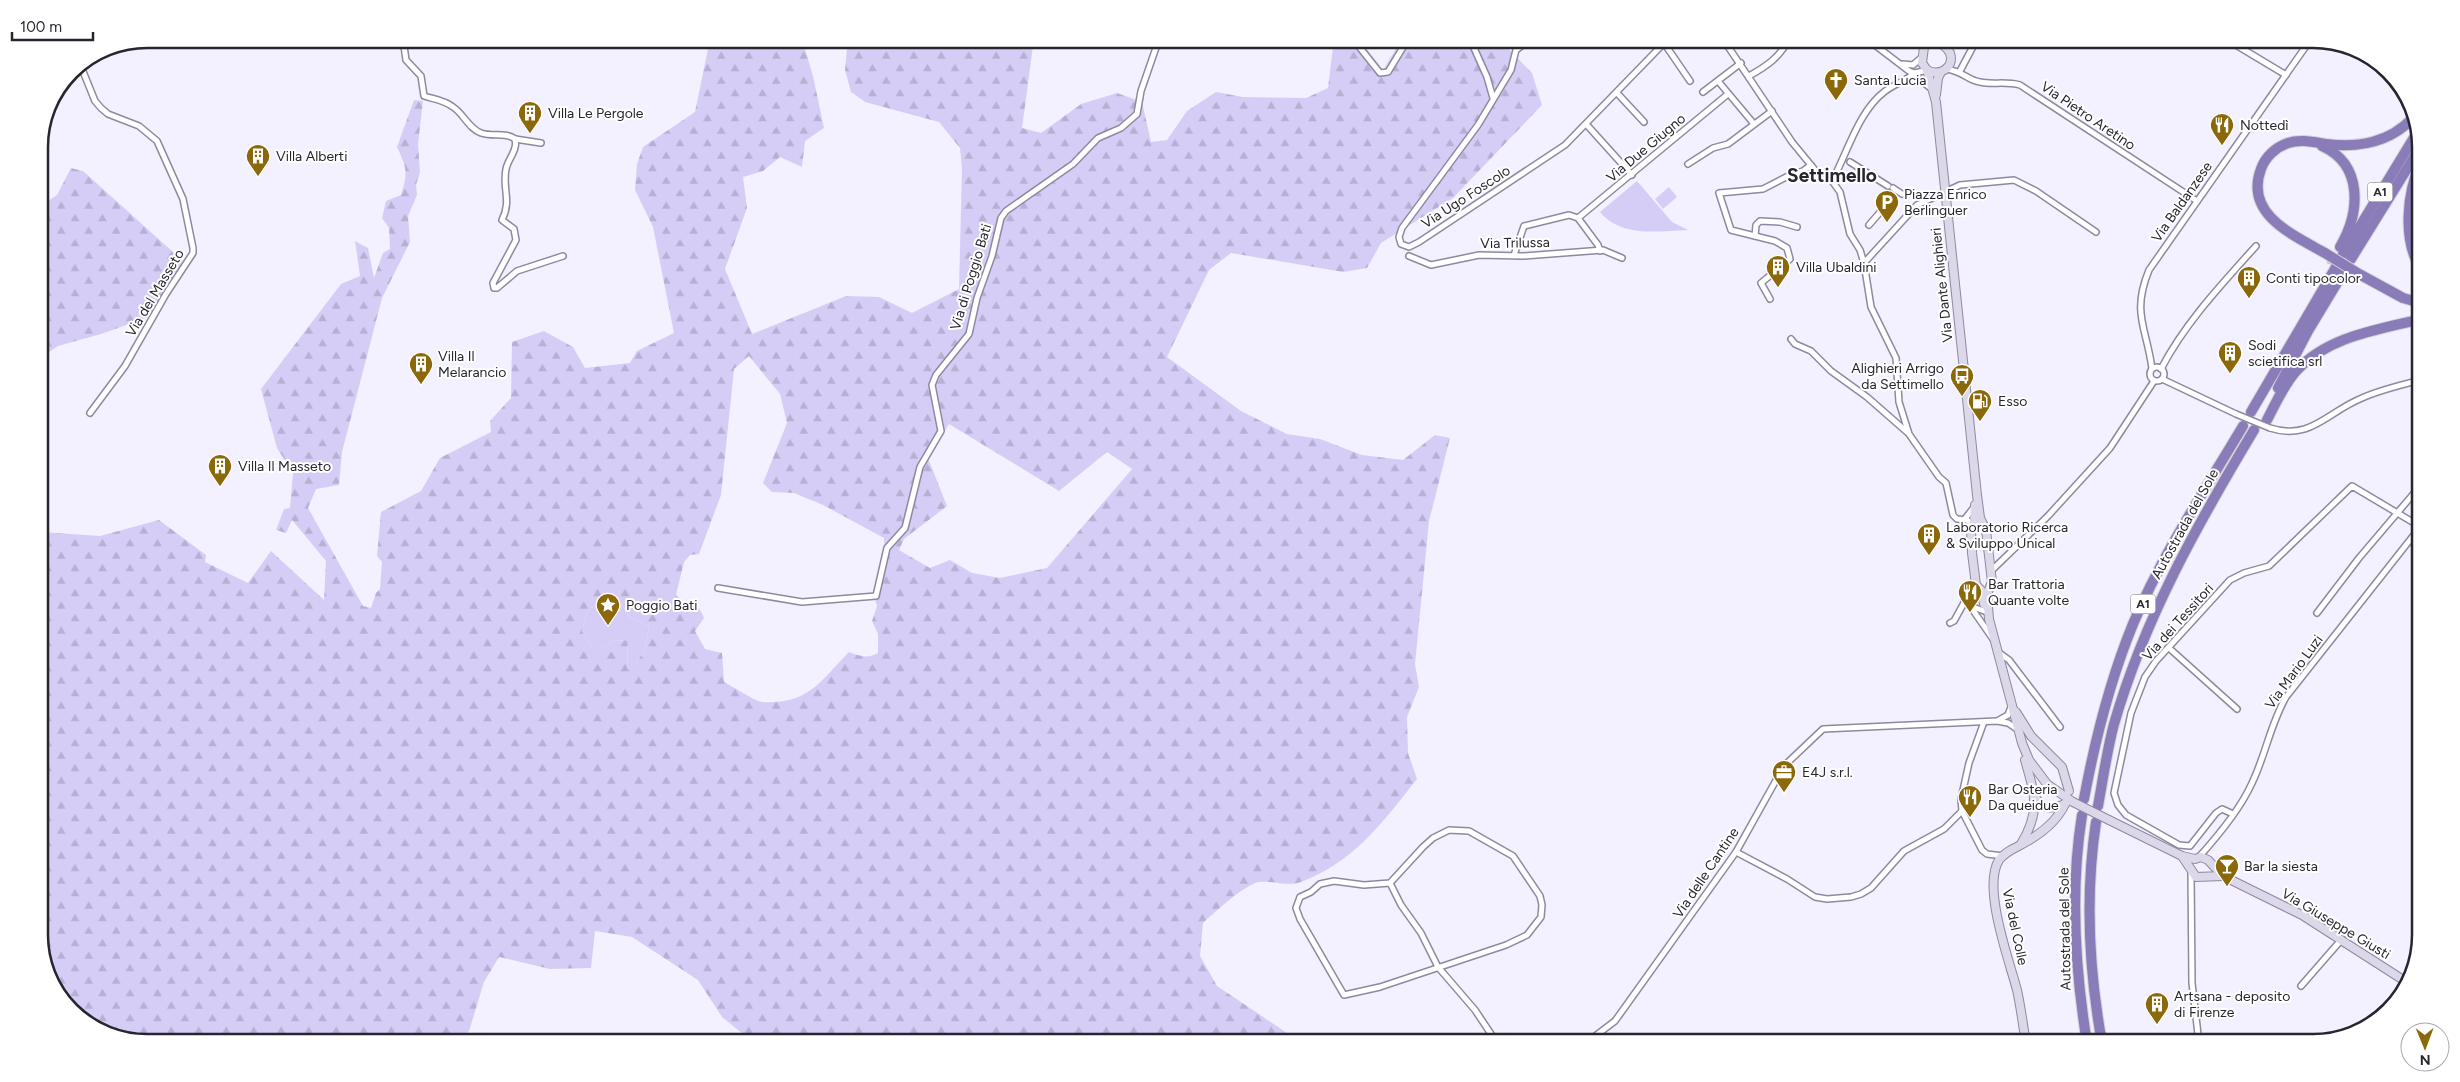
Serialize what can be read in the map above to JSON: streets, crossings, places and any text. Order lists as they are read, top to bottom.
{
  "streets": {
    "highway": ["A1", "Autostrada del Sole"],
    "main road": ["Via Dante Alighieri", "Via Giuseppe Giusti", "Via del Colle"],
    "street": [
      "Via Pietro Aretino",
      "Via Due Giugno",
      "Via Ugo Foscolo",
      "Via Baldanzese",
      "Via Trilussa",
      "Via di Poggio Bati",
      "Via del Masseto",
      "Via dei Tessitori",
      "Via Mario Luzi",
      "Via delle Cantine"
    ]
  },
  "crossings": [
    ["Via Pietro Aretino", "Via Baldanzese"],
    ["Via Pietro Aretino", "Via Dante Alighieri"],
    ["Via Dante Alighieri", "Via delle Cantine"],
    ["Via Dante Alighieri", "Via Giuseppe Giusti"],
    ["Via dei Tessitori", "Via Mario Luzi"],
    ["Via Mario Luzi", "Via Giuseppe Giusti"]
  ],
  "districts": ["Settimello"],
  "places": {
    "church": ["Santa Lucia"],
    "building": [
      "Villa Le Pergole",
      "Villa Alberti",
      "Villa Ubaldini",
      "Conti tipocolor",
      "Sodi scietifica srl",
      "Villa Il Melarancio",
      "Villa Il Masseto",
      "Laboratorio Ricerca & Sviluppo Unical",
      "Artsana - deposito di Firenze"
    ],
    "restaurant": ["Nottedì", "Bar Trattoria Quante volte", "Bar Osteria Da queidue"],
    "parking": ["Piazza Enrico Berlinguer"],
    "bus stop": ["Alighieri Arrigo da Settimello"],
    "fuel station": ["Esso"],
    "place": ["Poggio Bati"],
    "office": ["E4J s.r.l."],
    "bar": ["Bar la siesta"]
  },
  "scale_bar": "100 m",
  "north": "bottom"
}
